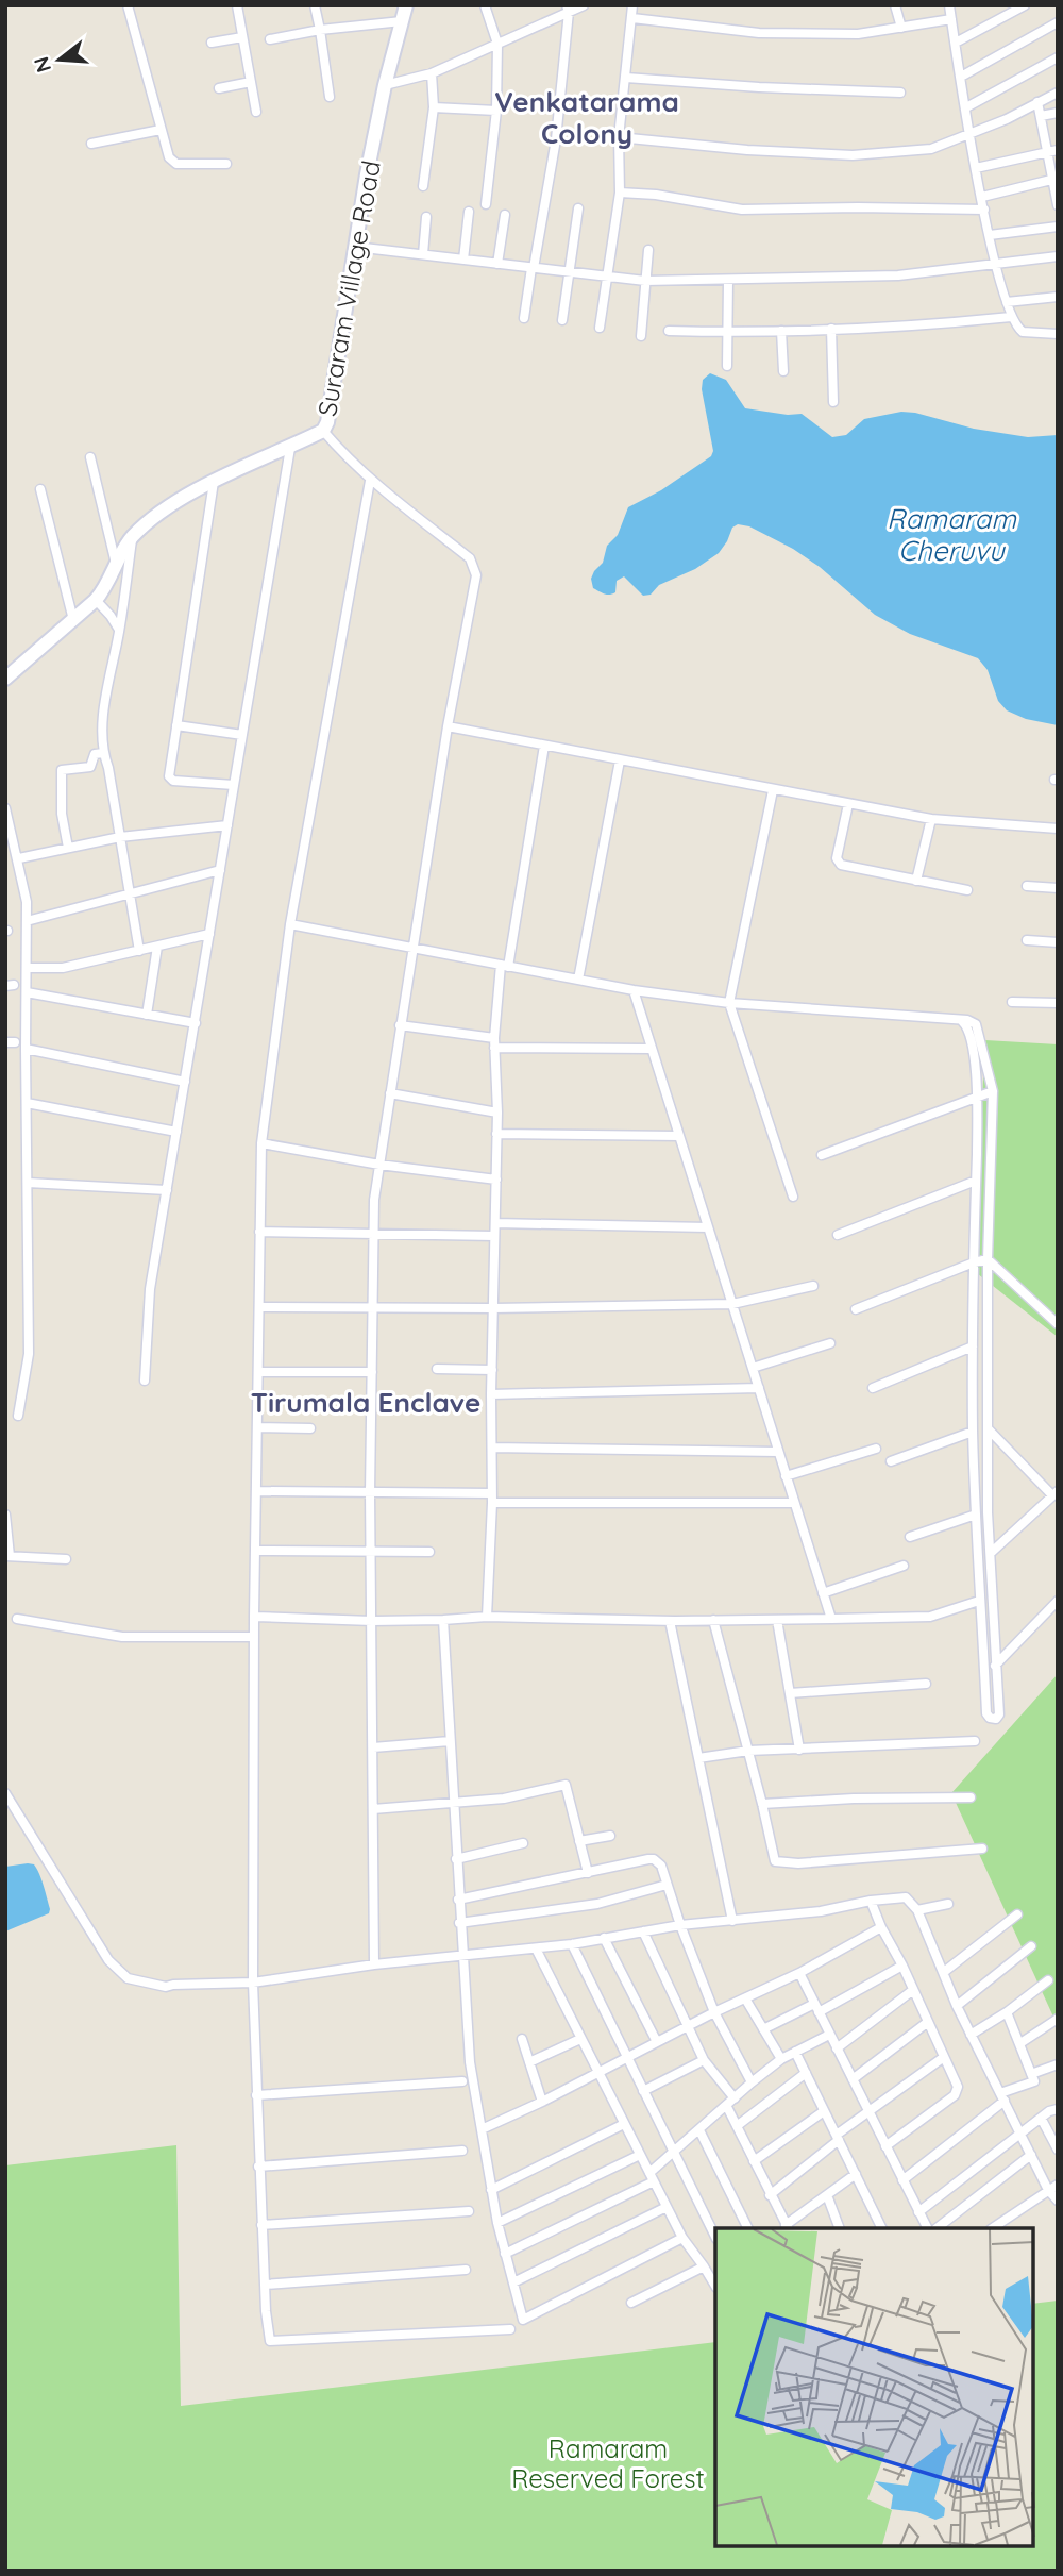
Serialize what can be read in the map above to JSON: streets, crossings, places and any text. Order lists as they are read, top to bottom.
{
  "streets": {
    "main road": ["Suraram Village Road"]
  },
  "districts": ["Venkatarama Colony", "Tirumala Enclave"],
  "water": ["Ramaram Cheruvu"],
  "parks": ["Ramaram Reserved Forest"],
  "north": "left"
}
